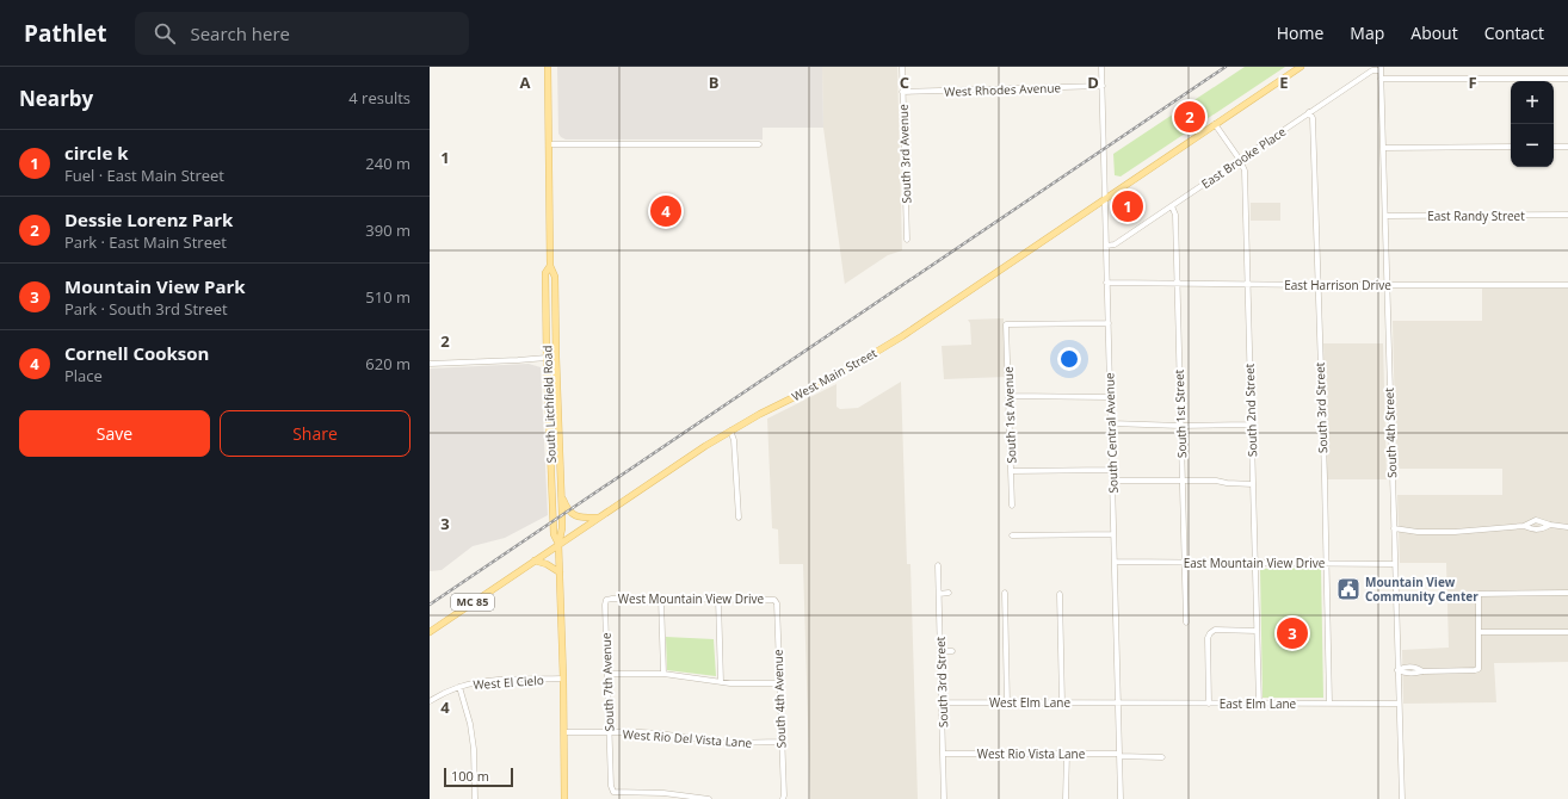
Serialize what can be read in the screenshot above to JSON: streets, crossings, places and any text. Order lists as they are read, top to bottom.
{
  "streets": {
    "main road": ["West Main Street", "South Litchfield Road", "MC 85"],
    "street": [
      "West Rhodes Avenue",
      "South 3rd Avenue",
      "East Brooke Place",
      "East Randy Street",
      "East Harrison Drive",
      "South 3rd Street",
      "South 2nd Street",
      "South 1st Street",
      "South 1st Avenue",
      "South Central Avenue",
      "South 4th Street",
      "East Mountain View Drive",
      "West Mountain View Drive",
      "West El Cielo",
      "South 7th Avenue",
      "South 4th Avenue",
      "West Elm Lane",
      "East Elm Lane",
      "West Rio Del Vista Lane",
      "West Rio Vista Lane"
    ]
  },
  "crossings": [
    ["West Rhodes Avenue", "South 3rd Avenue"],
    ["West Rhodes Avenue", "South Central Avenue"],
    ["East Brooke Place", "South 3rd Street"],
    ["East Brooke Place", "South 2nd Street"],
    ["East Brooke Place", "South 1st Street"],
    ["East Brooke Place", "South Central Avenue"],
    ["East Brooke Place", "South 4th Street"],
    ["East Randy Street", "South 4th Street"],
    ["East Harrison Drive", "South 3rd Street"],
    ["East Harrison Drive", "South 2nd Street"],
    ["East Harrison Drive", "South 1st Street"],
    ["East Harrison Drive", "South Central Avenue"],
    ["East Harrison Drive", "South 4th Street"],
    ["West Main Street", "South Litchfield Road"],
    ["West Main Street", "South 2nd Street"],
    ["West Main Street", "South Central Avenue"],
    ["West Main Street", "MC 85"],
    ["South Litchfield Road", "MC 85"],
    ["South Litchfield Road", "West El Cielo"],
    ["South Litchfield Road", "West Rio Del Vista Lane"],
    ["South 3rd Street", "East Mountain View Drive"],
    ["South 3rd Street", "West Elm Lane"],
    ["South 3rd Street", "East Elm Lane"],
    ["South 3rd Street", "West Rio Vista Lane"],
    ["South 2nd Street", "East Mountain View Drive"],
    ["South 2nd Street", "East Elm Lane"],
    ["South 1st Street", "East Mountain View Drive"],
    ["South 1st Avenue", "South Central Avenue"],
    ["South Central Avenue", "East Mountain View Drive"],
    ["South Central Avenue", "West Elm Lane"],
    ["South Central Avenue", "East Elm Lane"],
    ["South Central Avenue", "West Rio Vista Lane"],
    ["South 4th Street", "East Mountain View Drive"],
    ["South 4th Street", "East Elm Lane"],
    ["West Mountain View Drive", "South 7th Avenue"],
    ["West Mountain View Drive", "South 4th Avenue"],
    ["South 7th Avenue", "West Rio Del Vista Lane"],
    ["South 4th Avenue", "West Rio Del Vista Lane"],
    ["West Elm Lane", "East Elm Lane"]
  ],
  "places": {
    "public building": ["Mountain View Community Center"]
  },
  "scale_bar": "100 m",
  "page": {
    "header": "Pathlet",
    "search": "Search here",
    "nav": [
      "Home",
      "Map",
      "About",
      "Contact"
    ],
    "heading": ["Nearby", "4 results"],
    "map_buttons": ["+", "−"],
    "pins": [
      "2",
      "1",
      "4",
      "3"
    ],
    "list": [
      {
        "mark": "1",
        "name": "circle k",
        "note": "Fuel · East Main Street",
        "value": "240 m"
      },
      {
        "mark": "2",
        "name": "Dessie Lorenz Park",
        "note": "Park · East Main Street",
        "value": "390 m"
      },
      {
        "mark": "3",
        "name": "Mountain View Park",
        "note": "Park · South 3rd Street",
        "value": "510 m"
      },
      {
        "mark": "4",
        "name": "Cornell Cookson",
        "note": "Place",
        "value": "620 m"
      }
    ],
    "buttons": ["Save", "Share"],
    "scale": "100 m"
  },
  "grid": {
    "columns": [
      "A",
      "B",
      "C",
      "D",
      "E",
      "F"
    ],
    "rows": [
      "1",
      "2",
      "3",
      "4"
    ]
  }
}
